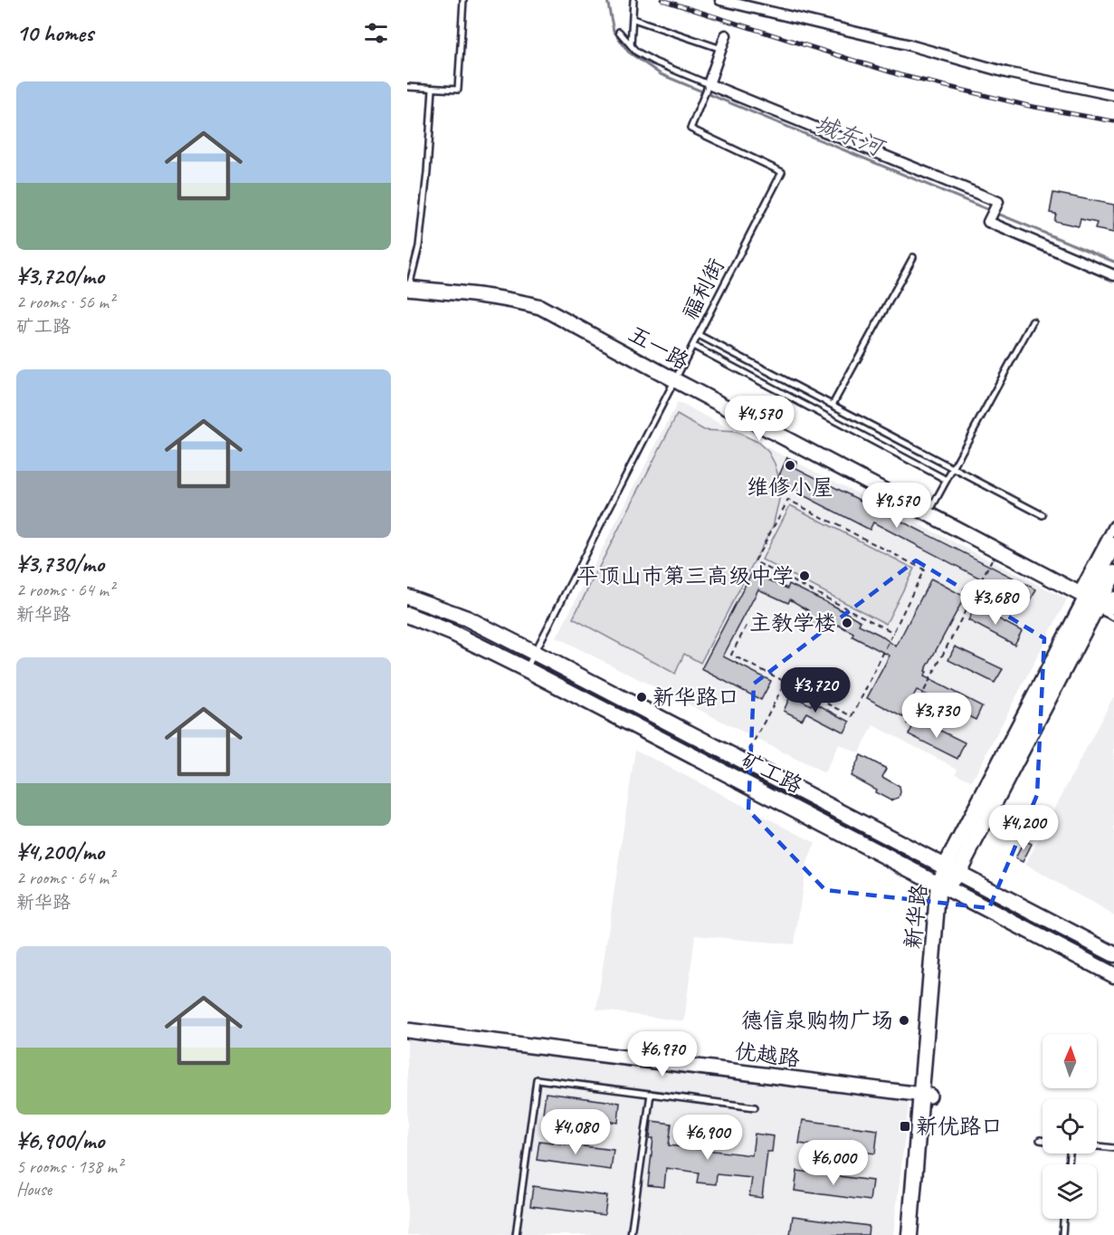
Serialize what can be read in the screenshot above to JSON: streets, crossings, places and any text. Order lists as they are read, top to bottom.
{
  "streets": {
    "main road": ["矿工路", "新华路"],
    "street": ["五一路", "优越路"],
    "lane": ["福利街"]
  },
  "crossings": [
    ["福利街", "五一路"],
    ["福利街", "矿工路"],
    ["五一路", "新华路"],
    ["矿工路", "新华路"],
    ["新华路", "优越路"]
  ],
  "water": ["城东河"],
  "places": {
    "other": [
      "维修小屋",
      "平顶山市第三高级中学",
      "主教学楼",
      "新华路口",
      "德信泉购物广场"
    ],
    "transit": ["新优路口"]
  },
  "north": "top",
  "page": {
    "heading": "10 homes",
    "list": [
      {
        "name": "¥3,720/mo",
        "note": "2 rooms · 56 m² · 矿工路"
      },
      {
        "name": "¥3,730/mo",
        "note": "2 rooms · 64 m² · 新华路"
      },
      {
        "name": "¥4,200/mo",
        "note": "2 rooms · 64 m² · 新华路"
      },
      {
        "name": "¥6,900/mo",
        "note": "5 rooms · 138 m² · House"
      }
    ],
    "price": [
      "¥4,570",
      "¥9,570",
      "¥3,680",
      "¥3,720",
      "¥3,730",
      "¥4,200",
      "¥6,970",
      "¥4,080",
      "¥6,900",
      "¥6,000"
    ]
  }
}
